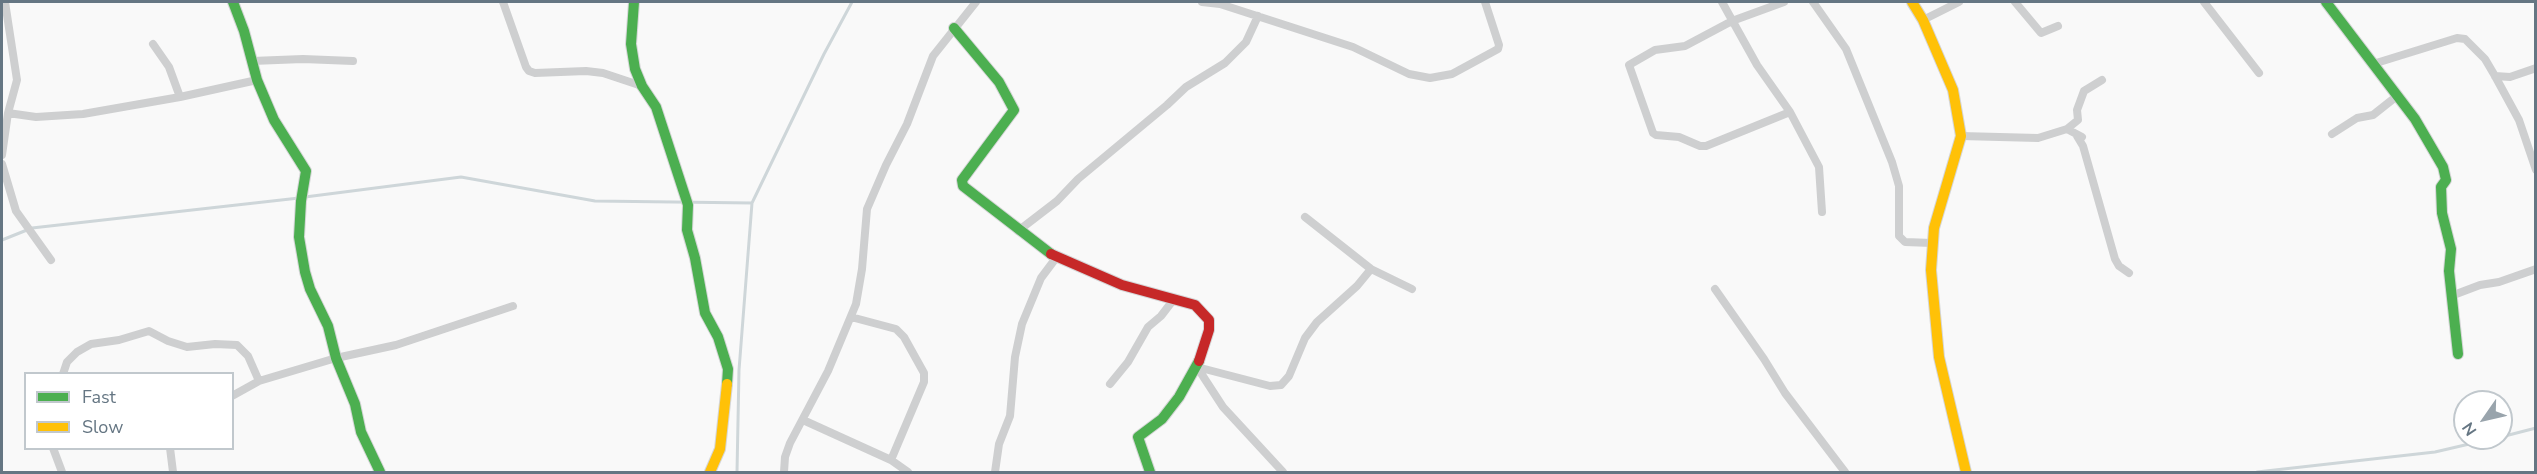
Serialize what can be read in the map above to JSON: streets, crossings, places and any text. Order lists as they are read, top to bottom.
{
  "legend": ["Fast", "Slow"],
  "north": "bottom left"
}
